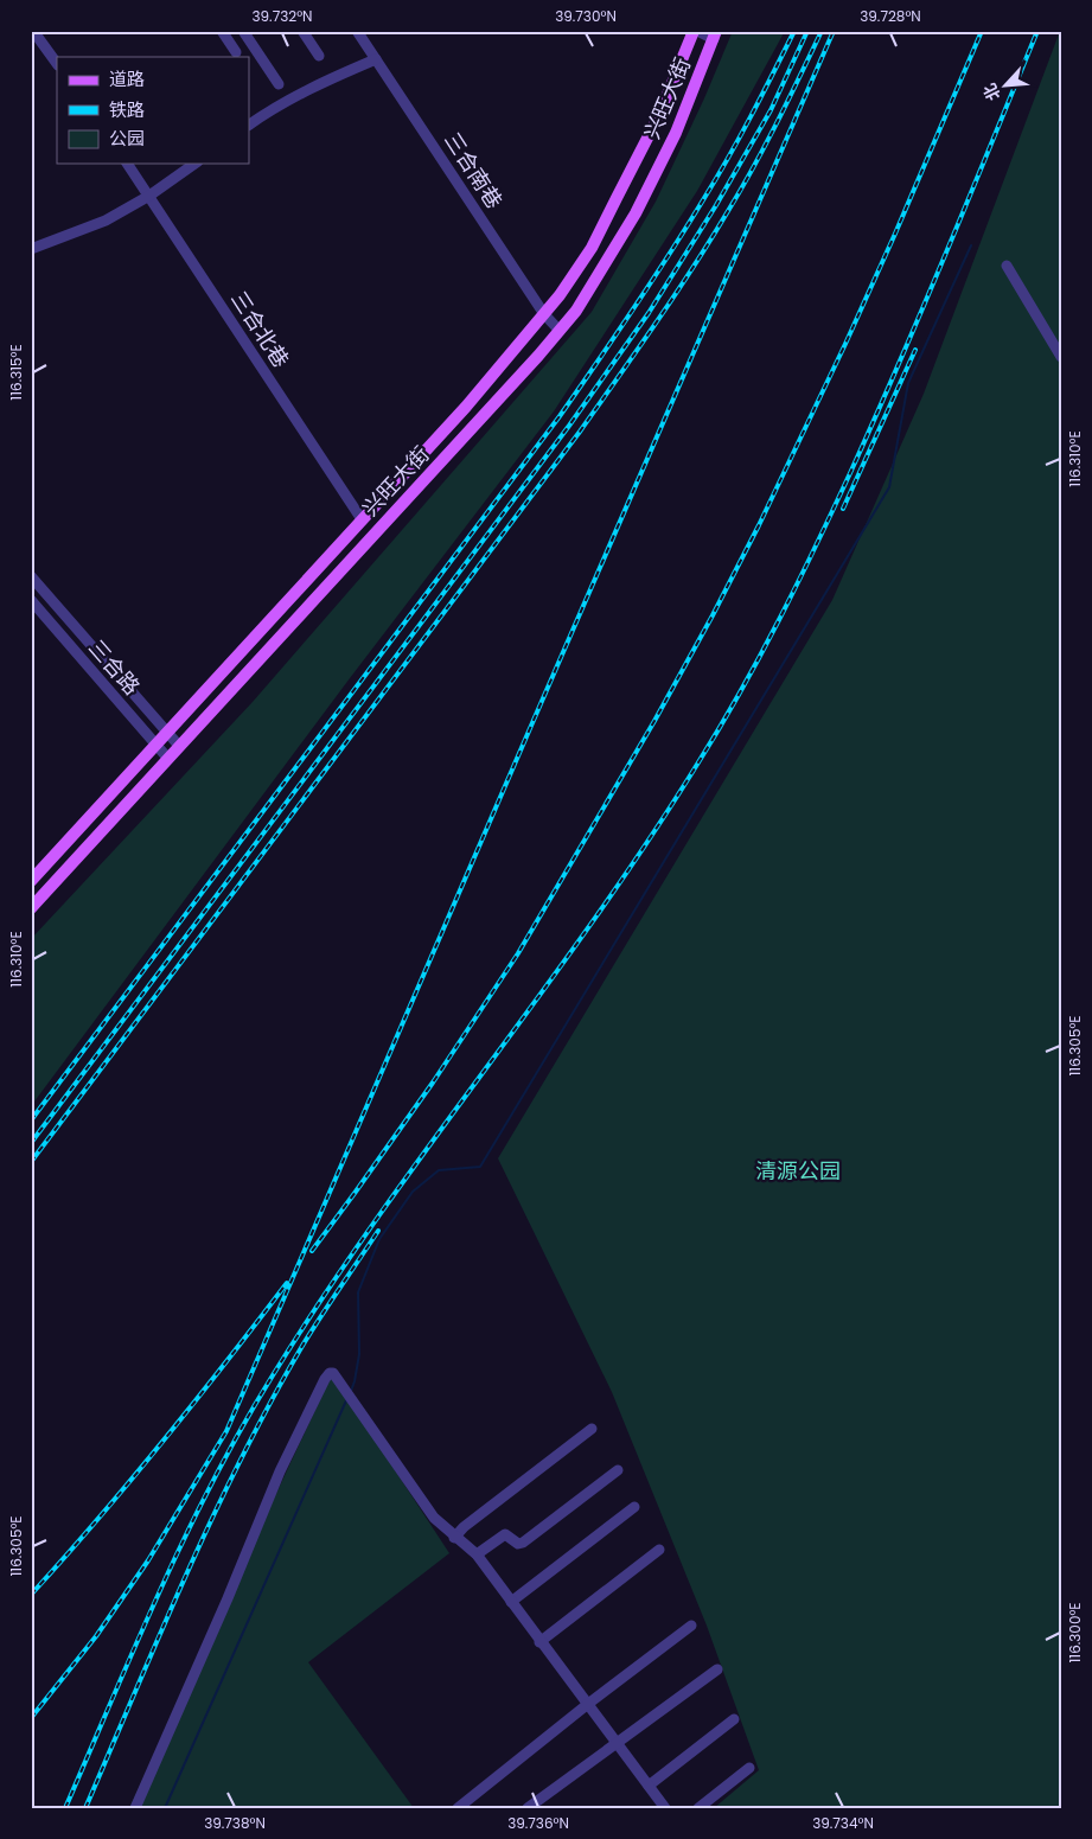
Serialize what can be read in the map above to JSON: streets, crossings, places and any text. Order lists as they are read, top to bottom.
{
  "streets": {
    "main road": ["兴旺大街"],
    "street": ["三合南巷", "三合北巷", "三合路"]
  },
  "crossings": [
    ["兴旺大街", "三合南巷"],
    ["兴旺大街", "三合北巷"],
    ["兴旺大街", "三合路"]
  ],
  "parks": ["清源公园"],
  "legend": ["道路", "铁路", "公园"],
  "north": "bottom left",
  "coordinates": [
    "39.732°N",
    "39.730°N",
    "39.728°N",
    "116.315°E",
    "116.310°E",
    "116.305°E",
    "116.300°E",
    "39.738°N",
    "39.736°N",
    "39.734°N"
  ]
}
